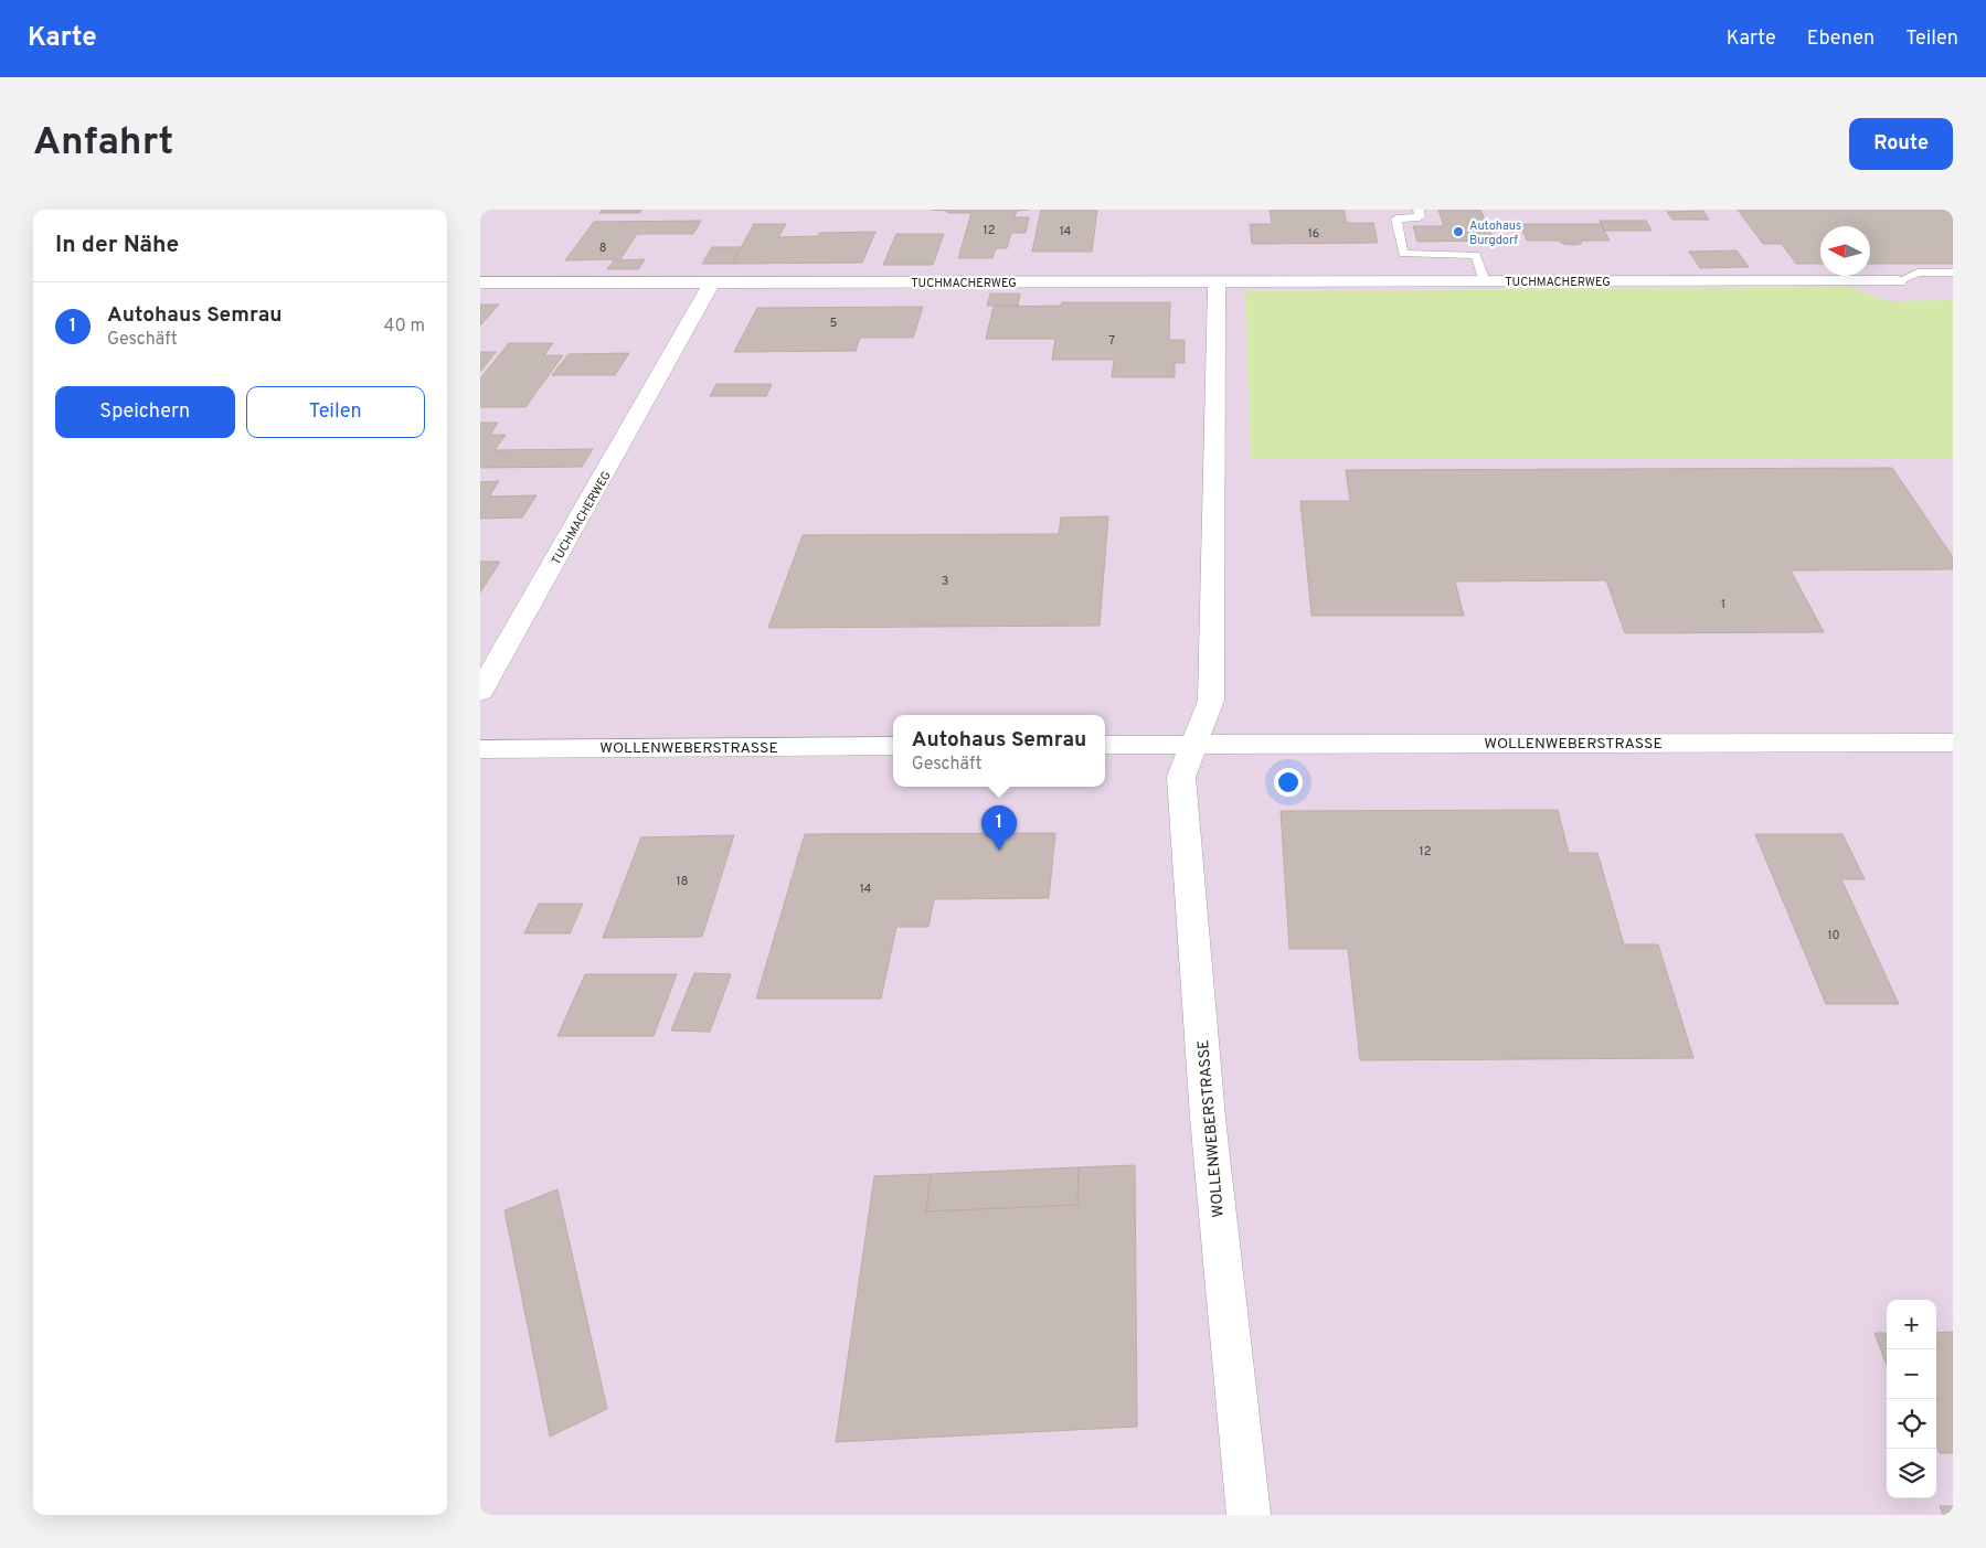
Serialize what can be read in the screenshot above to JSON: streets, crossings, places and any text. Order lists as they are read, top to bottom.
{
  "streets": {
    "street": ["TUCHMACHERWEG", "WOLLENWEBERSTRASSE"]
  },
  "places": ["Autohaus Burgdorf"],
  "house_numbers": [
    "12",
    "14",
    "16",
    "8",
    "5",
    "7",
    "3",
    "1",
    "12",
    "18",
    "14",
    "10"
  ],
  "north": "left",
  "page": {
    "header": "Karte",
    "nav": ["Karte", "Ebenen", "Teilen"],
    "buttons": [
      "Route",
      ["Speichern", "Teilen"]
    ],
    "title": "Anfahrt",
    "heading": "In der Nähe",
    "list": [
      {
        "mark": "1",
        "name": "Autohaus Semrau",
        "note": "Geschäft",
        "value": "40 m"
      }
    ],
    "popup": ["Autohaus Semrau", "Geschäft"],
    "pins": "1",
    "map_buttons": ["+", "−"]
  }
}
